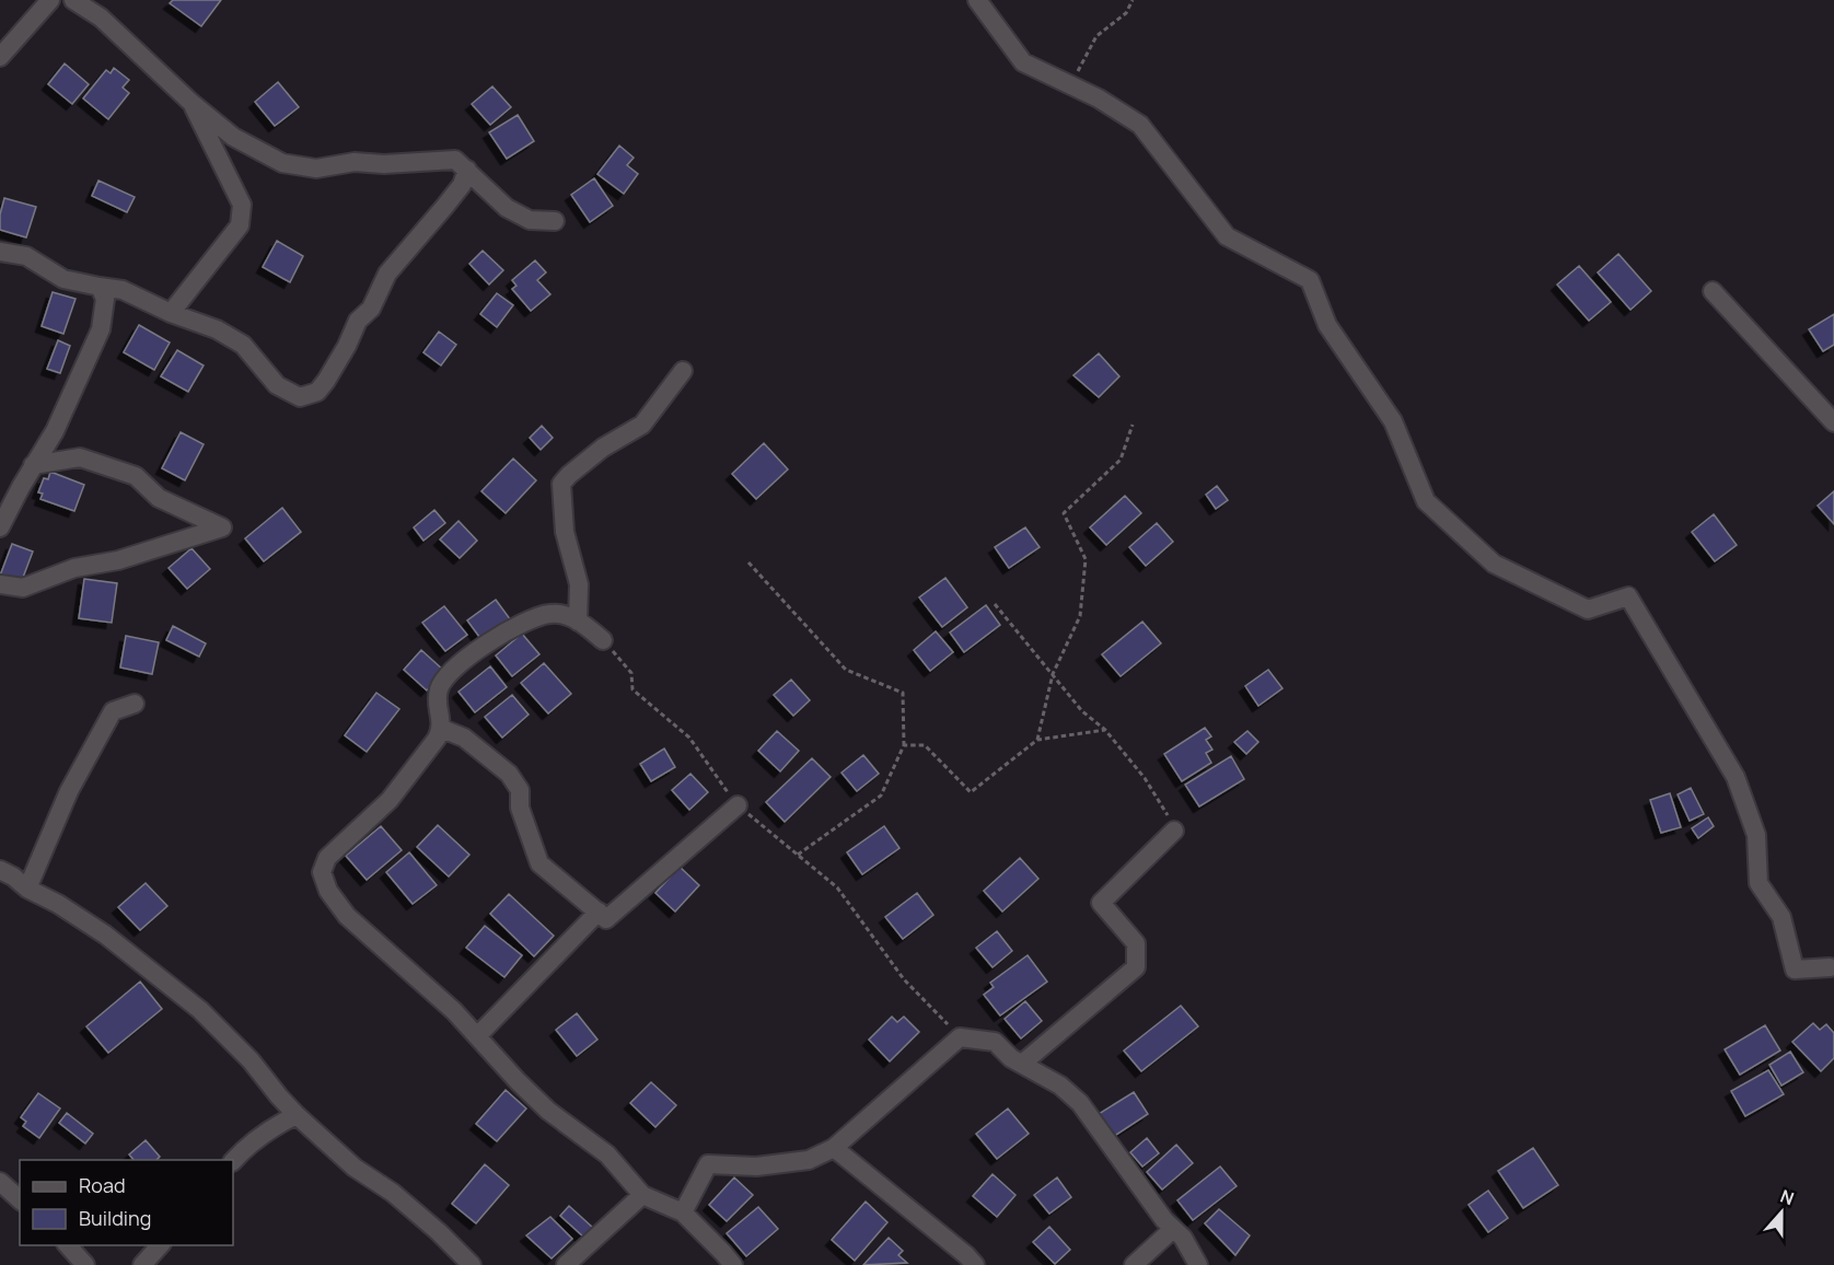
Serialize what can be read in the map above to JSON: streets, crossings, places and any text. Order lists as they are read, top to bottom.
{
  "legend": ["Road", "Building"],
  "north": "top"
}
